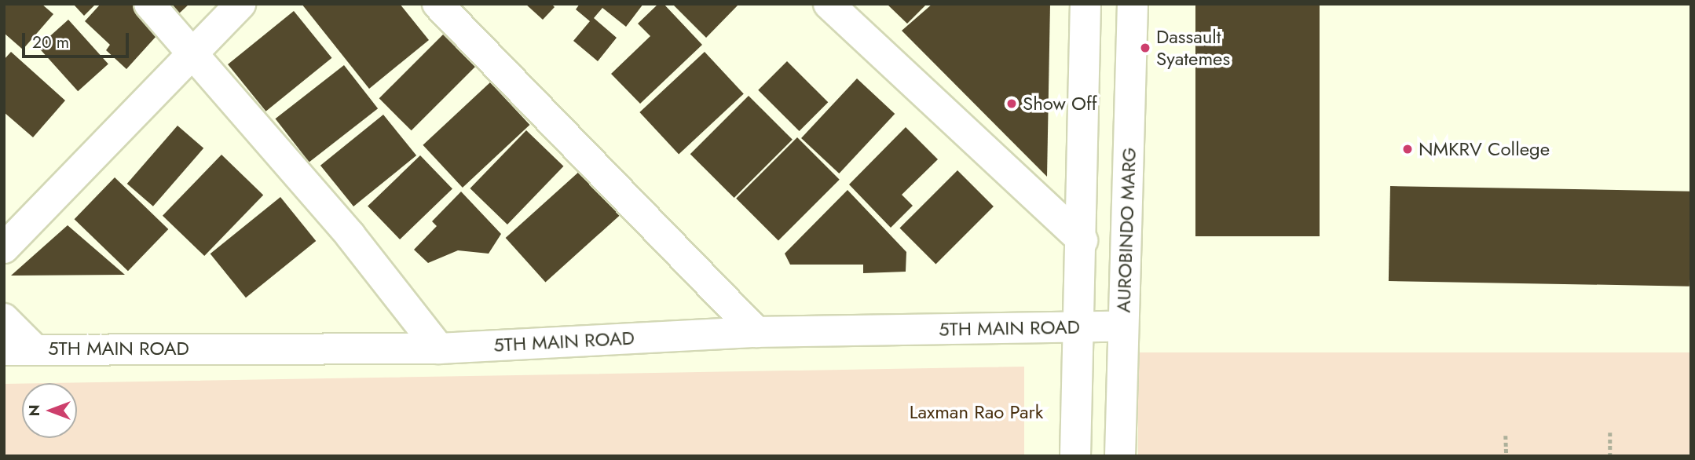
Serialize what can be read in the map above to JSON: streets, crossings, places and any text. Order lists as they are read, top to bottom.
{
  "streets": {
    "street": ["AUROBINDO MARG", "5TH MAIN ROAD"]
  },
  "crossings": [
    ["AUROBINDO MARG", "5TH MAIN ROAD"]
  ],
  "parks": ["Laxman Rao Park"],
  "places": ["Dassault Syatemes", "Show Off", "NMKRV College"],
  "scale_bar": "20 m",
  "north": "left"
}
